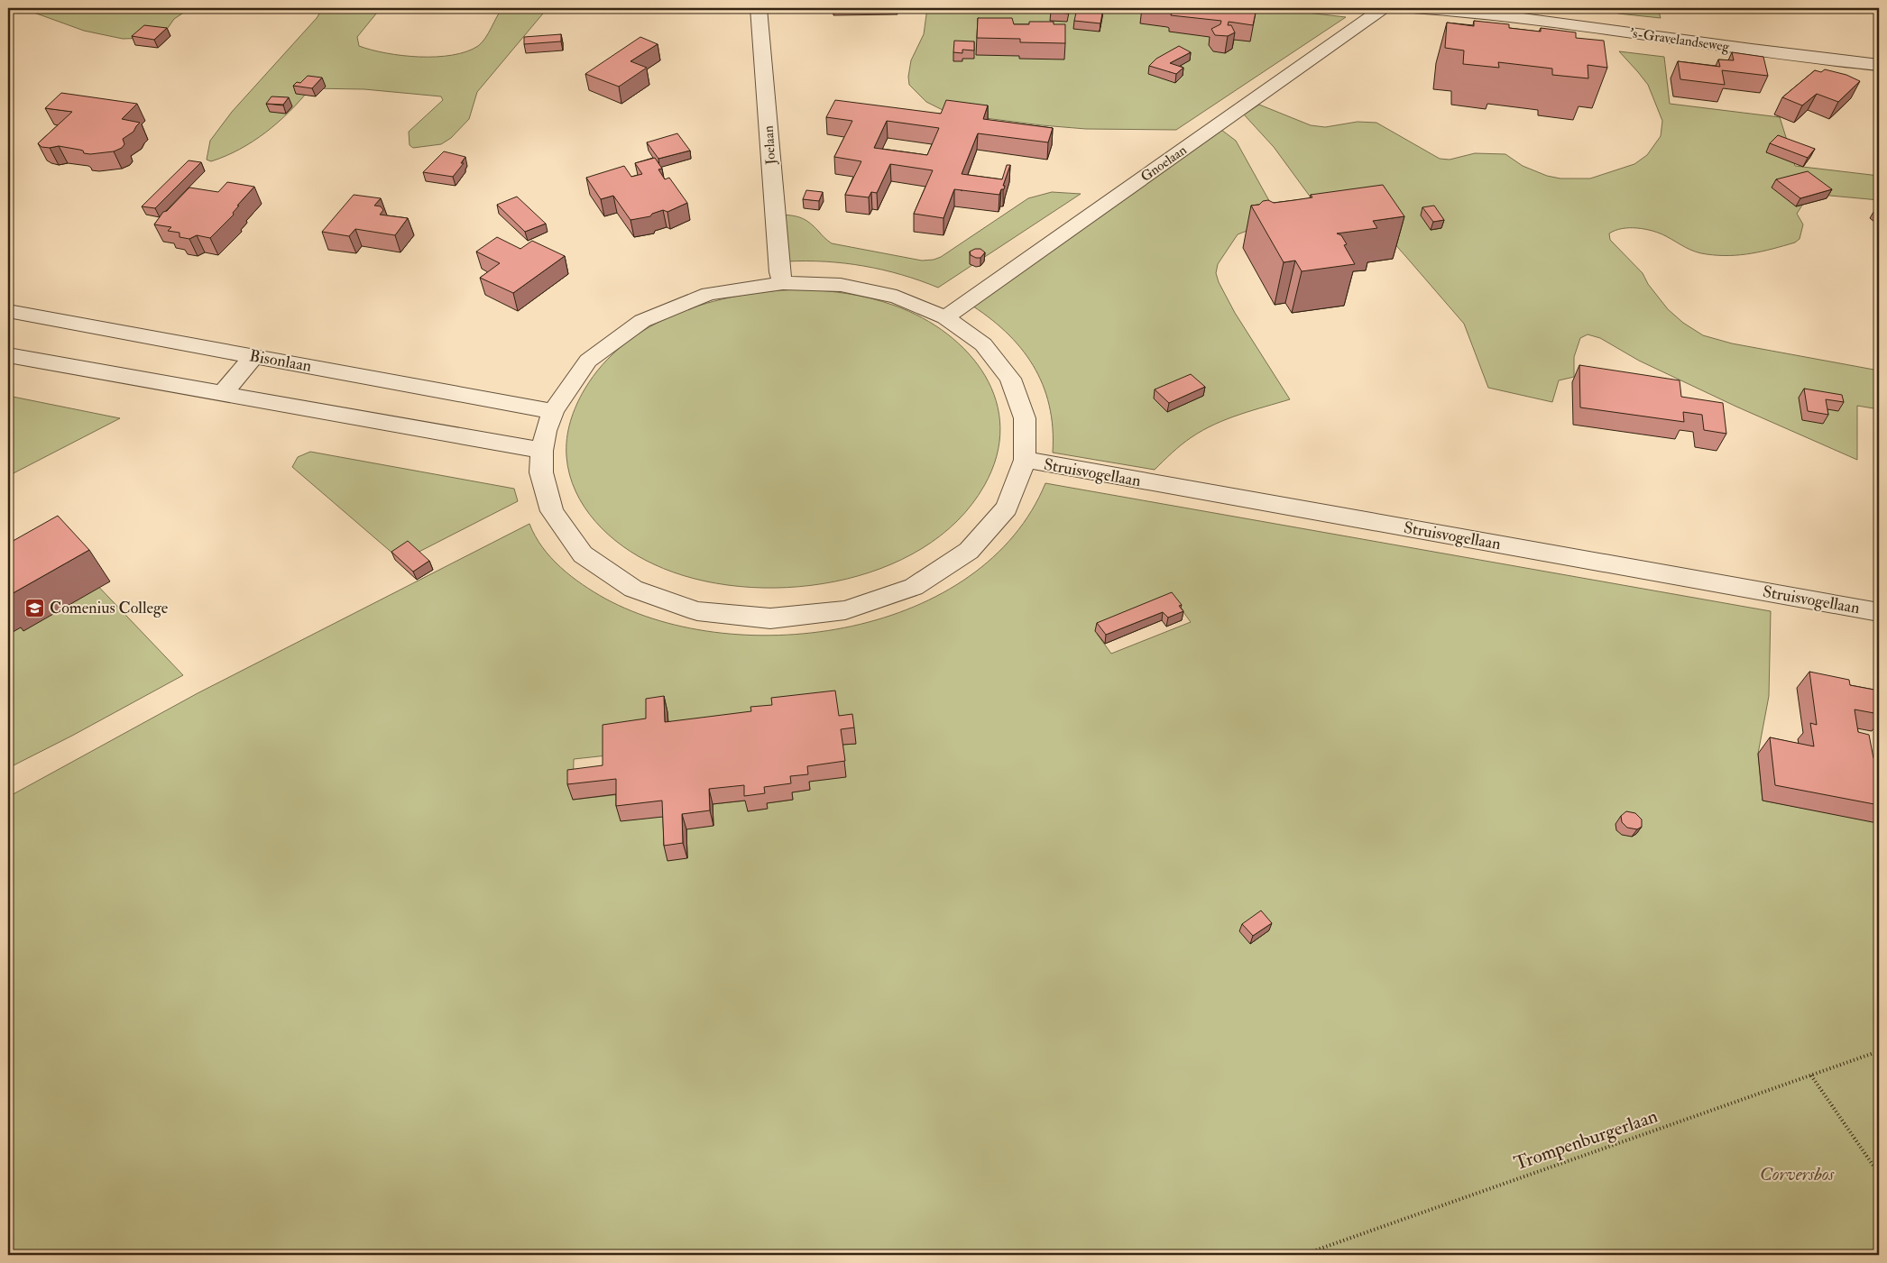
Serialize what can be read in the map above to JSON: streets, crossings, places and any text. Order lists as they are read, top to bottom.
{
  "streets": {
    "street": [
      "'s-Gravelandseweg",
      "Joelaan",
      "Gnoelaan",
      "Bisonlaan",
      "Struisvogellaan"
    ],
    "path": ["Trompenburgerlaan"]
  },
  "parks": ["Corversbos"],
  "places": {
    "school or university": ["Comenius College"]
  }
}
